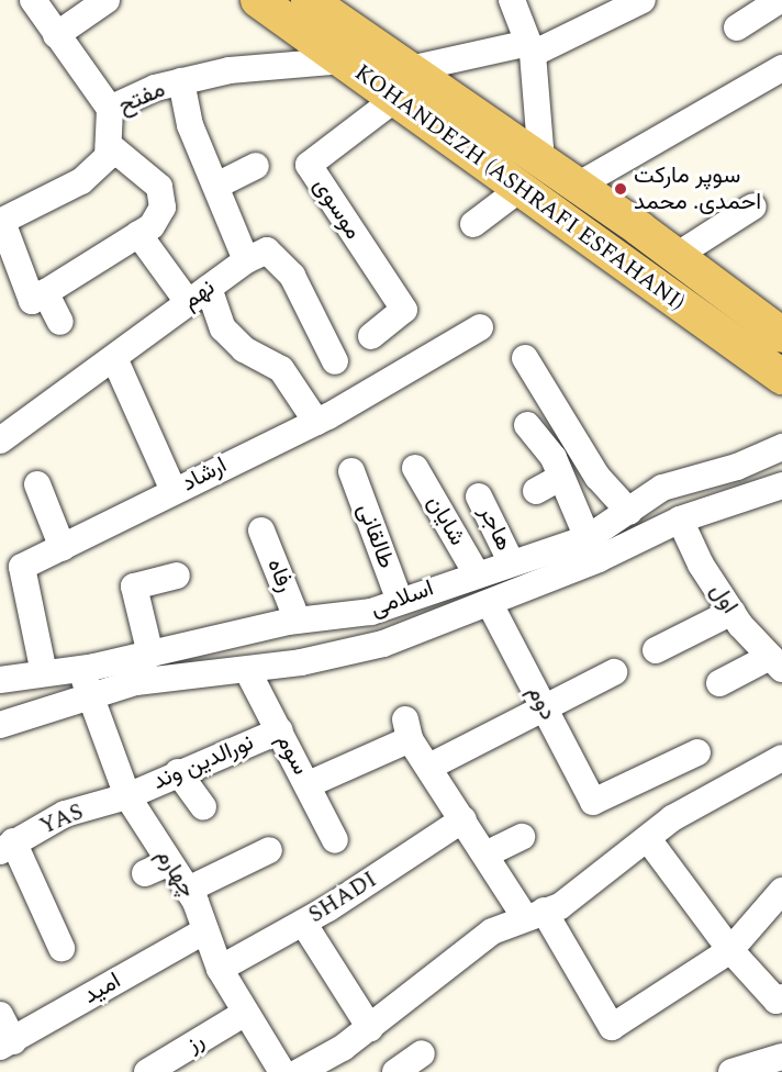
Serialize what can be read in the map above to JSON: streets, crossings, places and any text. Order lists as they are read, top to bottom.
{
  "streets": {
    "main road": ["KOHANDEZH (ASHRAFI ESFAHANI)"],
    "street": [
      "مفتح",
      "موسوی",
      "نهم",
      "ارشاد",
      "شایان",
      "هاجر",
      "طالقانی",
      "رفاه",
      "اسلامی",
      "اول",
      "دوم",
      "سوم",
      "نورالدین وند",
      "YAS",
      "چهارم",
      "SHADI",
      "امید",
      "رز"
    ]
  },
  "crossings": [
    ["مفتح", "KOHANDEZH (ASHRAFI ESFAHANI)"],
    ["KOHANDEZH (ASHRAFI ESFAHANI)", "موسوی"],
    ["ارشاد", "اسلامی"],
    ["شایان", "اسلامی"],
    ["هاجر", "اسلامی"],
    ["طالقانی", "اسلامی"],
    ["رفاه", "اسلامی"],
    ["اسلامی", "اول"],
    ["اسلامی", "دوم"],
    ["اسلامی", "سوم"],
    ["اسلامی", "چهارم"],
    ["سوم", "نورالدین وند"],
    ["نورالدین وند", "YAS"],
    ["نورالدین وند", "چهارم"],
    ["YAS", "چهارم"],
    ["چهارم", "SHADI"],
    ["چهارم", "امید"],
    ["چهارم", "رز"]
  ],
  "places": ["سوپر مارکت احمدی. محمد"]
}
